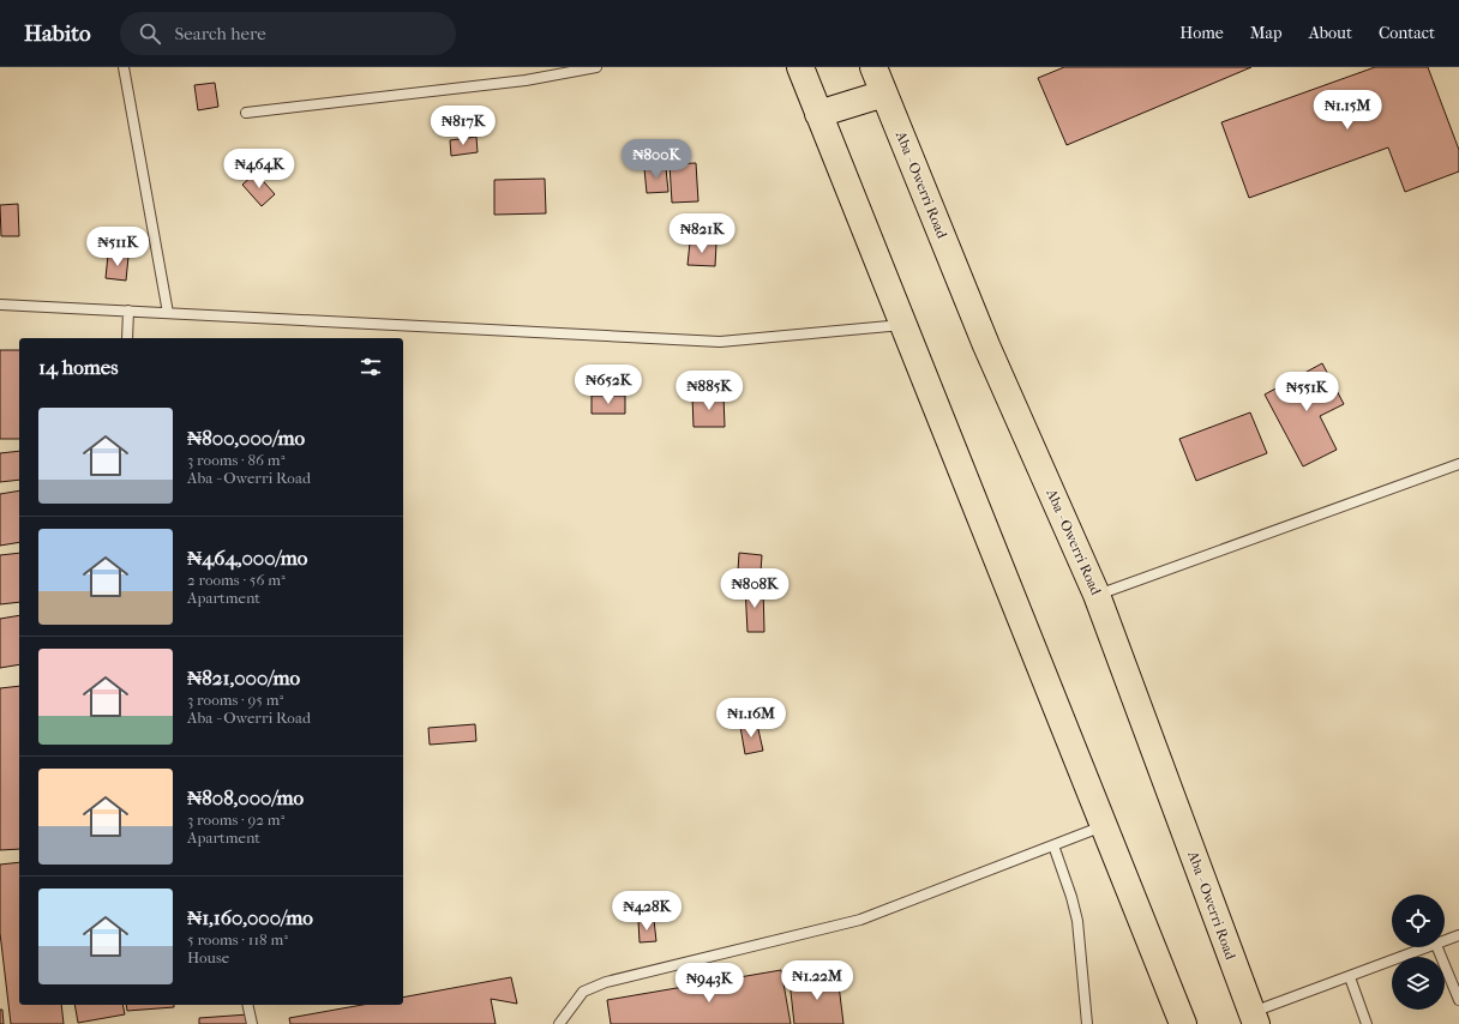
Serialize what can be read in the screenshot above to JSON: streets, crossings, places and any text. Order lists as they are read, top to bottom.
{
  "streets": {
    "highway": ["Aba - Owerri Road"]
  },
  "page": {
    "header": "Habito",
    "search": "Search here",
    "nav": [
      "Home",
      "Map",
      "About",
      "Contact"
    ],
    "price": [
      "₦1.15M",
      "₦817K",
      "₦800K",
      "₦464K",
      "₦821K",
      "₦511K",
      "₦652K",
      "₦885K",
      "₦551K",
      "₦808K",
      "₦1.16M",
      "₦428K",
      "₦1.22M",
      "₦943K"
    ],
    "heading": "14 homes",
    "list": [
      {
        "name": "₦800,000/mo",
        "note": "3 rooms · 86 m² · Aba - Owerri Road"
      },
      {
        "name": "₦464,000/mo",
        "note": "2 rooms · 56 m² · Apartment"
      },
      {
        "name": "₦821,000/mo",
        "note": "3 rooms · 95 m² · Aba - Owerri Road"
      },
      {
        "name": "₦808,000/mo",
        "note": "3 rooms · 92 m² · Apartment"
      },
      {
        "name": "₦1,160,000/mo",
        "note": "5 rooms · 118 m² · House"
      }
    ]
  }
}
